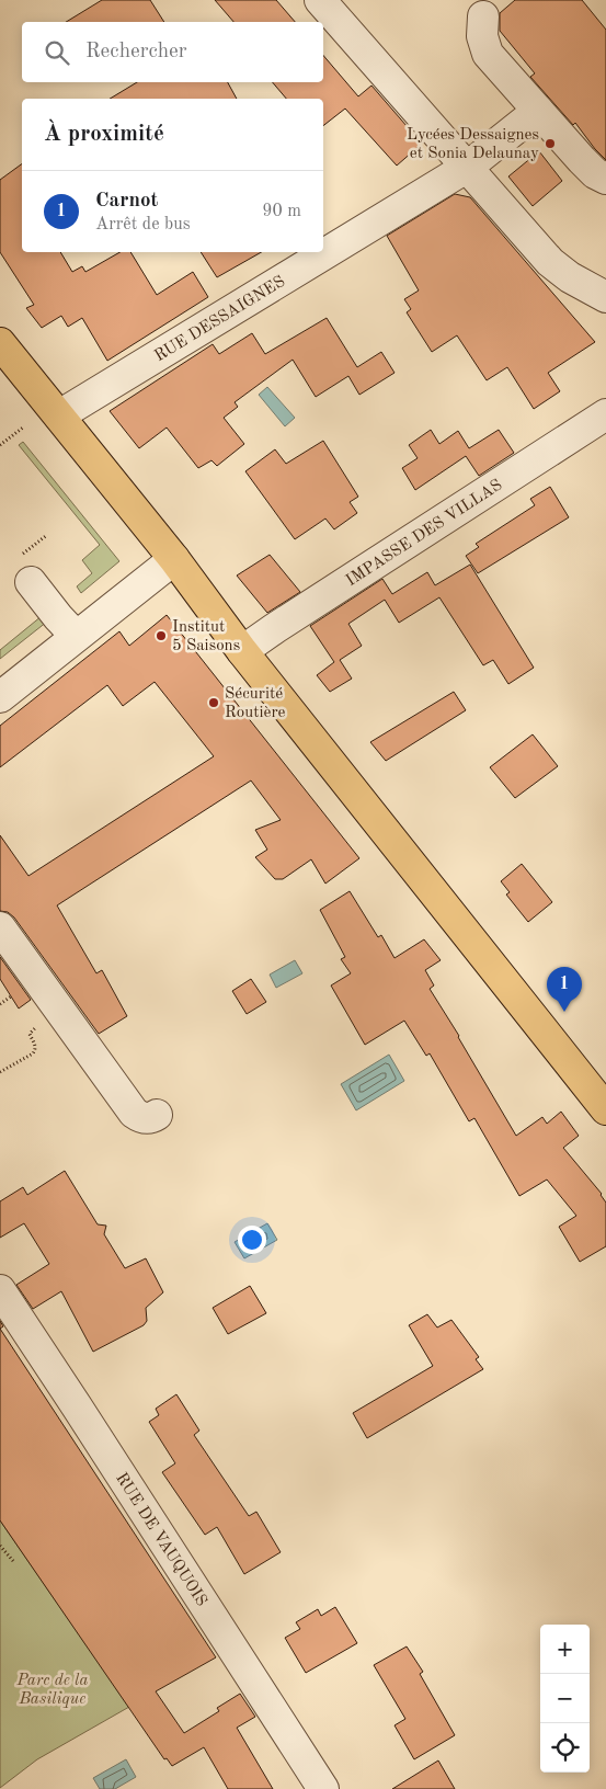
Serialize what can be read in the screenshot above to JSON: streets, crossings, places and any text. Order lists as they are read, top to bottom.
{
  "streets": {
    "street": ["RUE DESSAIGNES", "IMPASSE DES VILLAS", "RUE DE VAUQUOIS"]
  },
  "parks": ["Parc de la Basilique"],
  "places": ["Lycées Dessaignes et Sonia Delaunay", "Institut 5 Saisons", "Sécurité Routière"],
  "page": {
    "search": "Rechercher",
    "heading": "À proximité",
    "list": [
      {
        "mark": "1",
        "name": "Carnot",
        "note": "Arrêt de bus",
        "value": "90 m"
      }
    ],
    "pins": "1",
    "map_buttons": ["+", "−"]
  }
}
